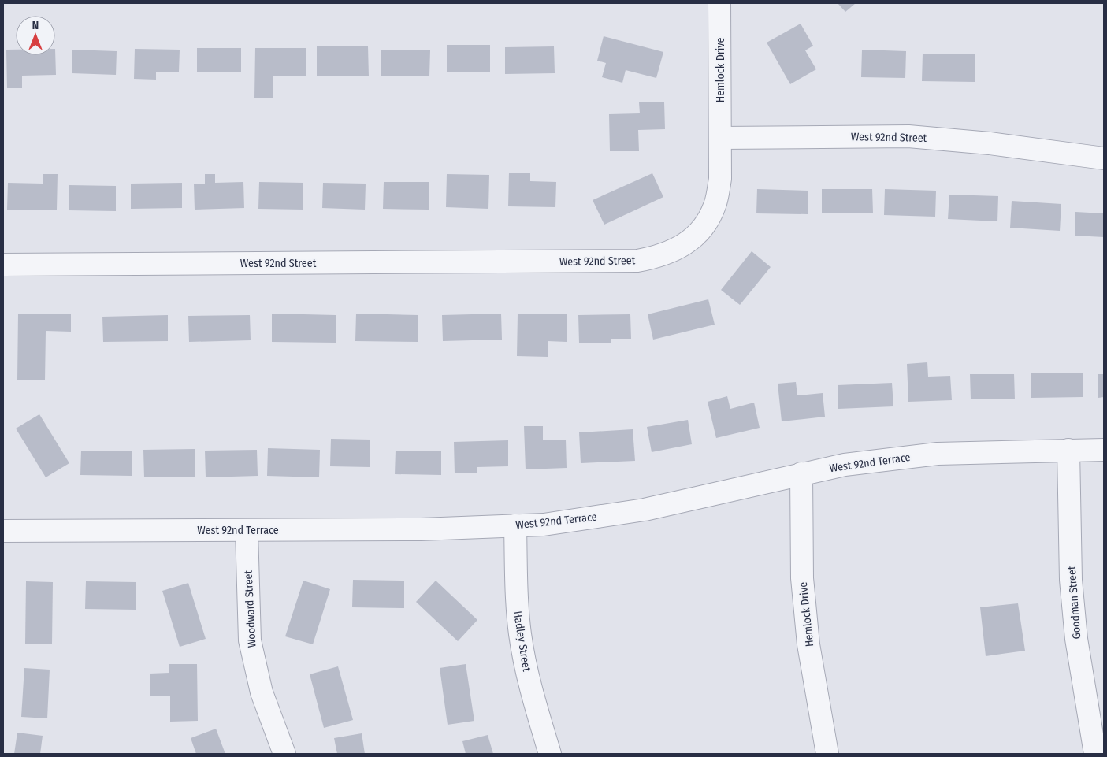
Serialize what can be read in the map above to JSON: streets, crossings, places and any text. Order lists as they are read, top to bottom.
{
  "streets": {
    "street": [
      "Hemlock Drive",
      "West 92nd Street",
      "West 92nd Terrace",
      "Goodman Street",
      "Woodward Street",
      "Hadley Street"
    ]
  },
  "crossings": [
    ["Hemlock Drive", "West 92nd Street"],
    ["Hemlock Drive", "West 92nd Terrace"],
    ["West 92nd Terrace", "Goodman Street"],
    ["West 92nd Terrace", "Woodward Street"],
    ["West 92nd Terrace", "Hadley Street"]
  ],
  "north": "top"
}
